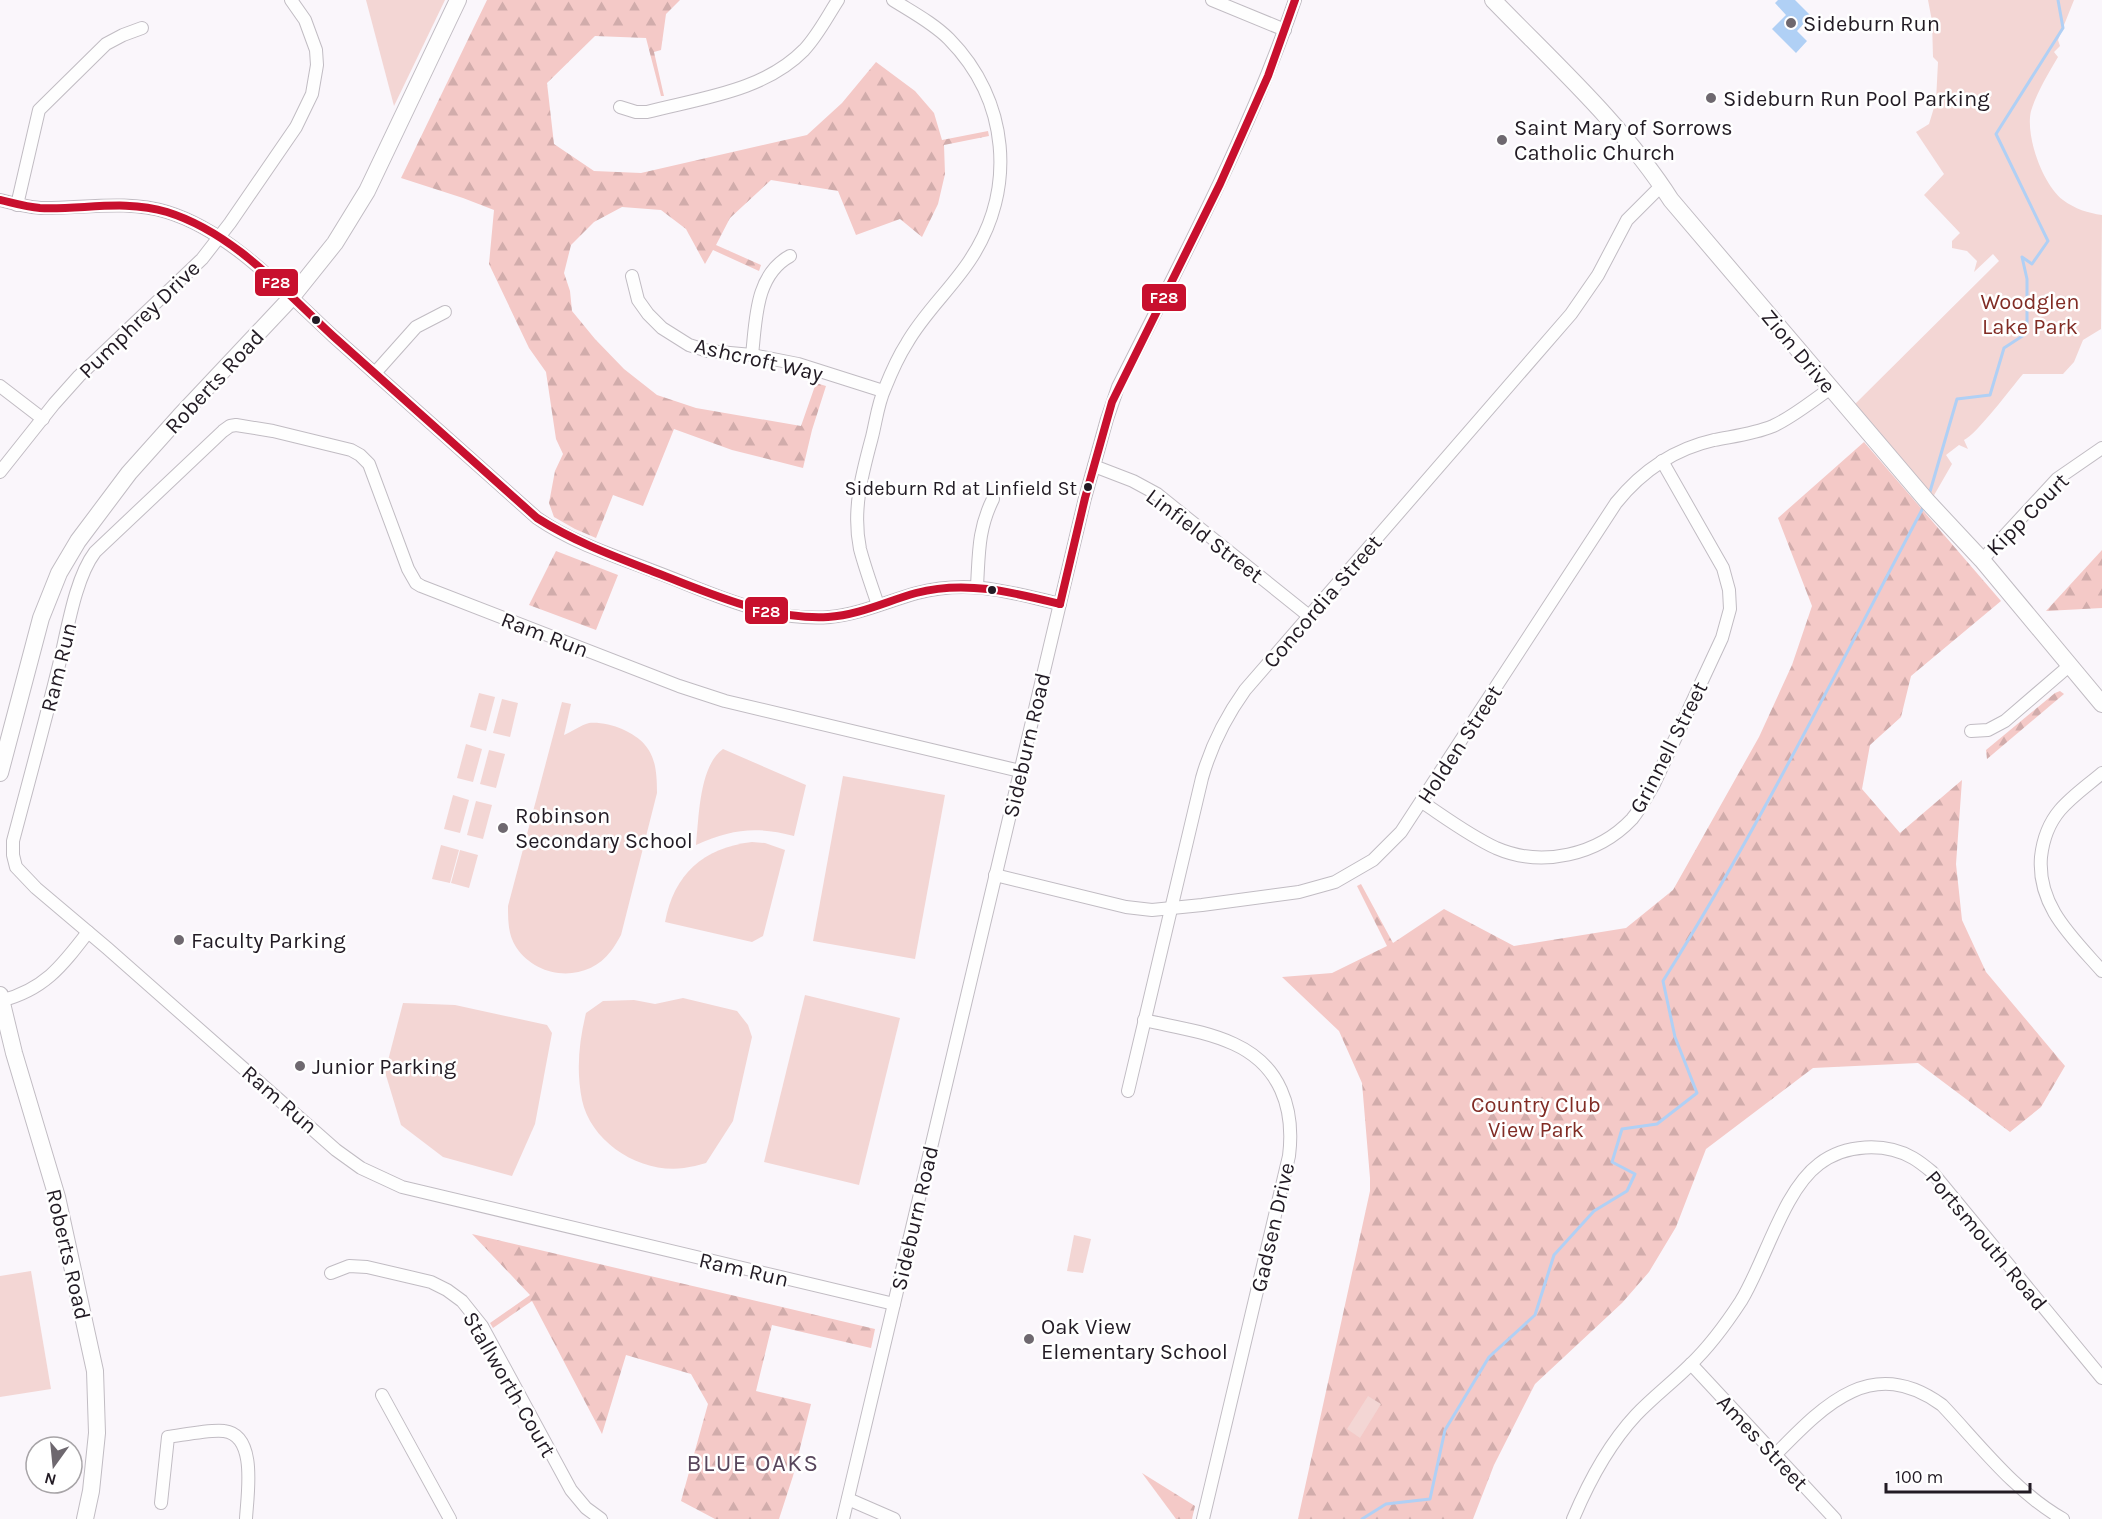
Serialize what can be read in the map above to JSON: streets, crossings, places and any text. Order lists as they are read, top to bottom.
{
  "streets": {
    "main road": ["Zion Drive", "Roberts Road"],
    "street": [
      "Pumphrey Drive",
      "Ashcroft Way",
      "Kipp Court",
      "Linfield Street",
      "Concordia Street",
      "Ram Run",
      "Holden Street",
      "Sideburn Road",
      "Grinnell Street",
      "Gadsen Drive",
      "Portsmouth Road",
      "Stallworth Court",
      "Ames Street"
    ]
  },
  "crossings": [
    ["Zion Drive", "Kipp Court"],
    ["Zion Drive", "Concordia Street"],
    ["Zion Drive", "Holden Street"],
    ["Linfield Street", "Concordia Street"],
    ["Linfield Street", "Sideburn Road"],
    ["Concordia Street", "Holden Street"],
    ["Concordia Street", "Gadsen Drive"],
    ["Ram Run", "Sideburn Road"],
    ["Holden Street", "Sideburn Road"],
    ["Holden Street", "Grinnell Street"],
    ["Portsmouth Road", "Ames Street"]
  ],
  "districts": ["BLUE OAKS"],
  "parks": ["Woodglen Lake Park", "Country Club View Park"],
  "places": [
    "Sideburn Run",
    "Sideburn Run Pool Parking",
    "Saint Mary of Sorrows Catholic Church",
    "Sideburn Rd at Linfield St",
    "Robinson Secondary School",
    "Faculty Parking",
    "Junior Parking",
    "Oak View Elementary School"
  ],
  "lines": ["transit line F28"],
  "scale_bar": "100 m",
  "north": "bottom"
}
